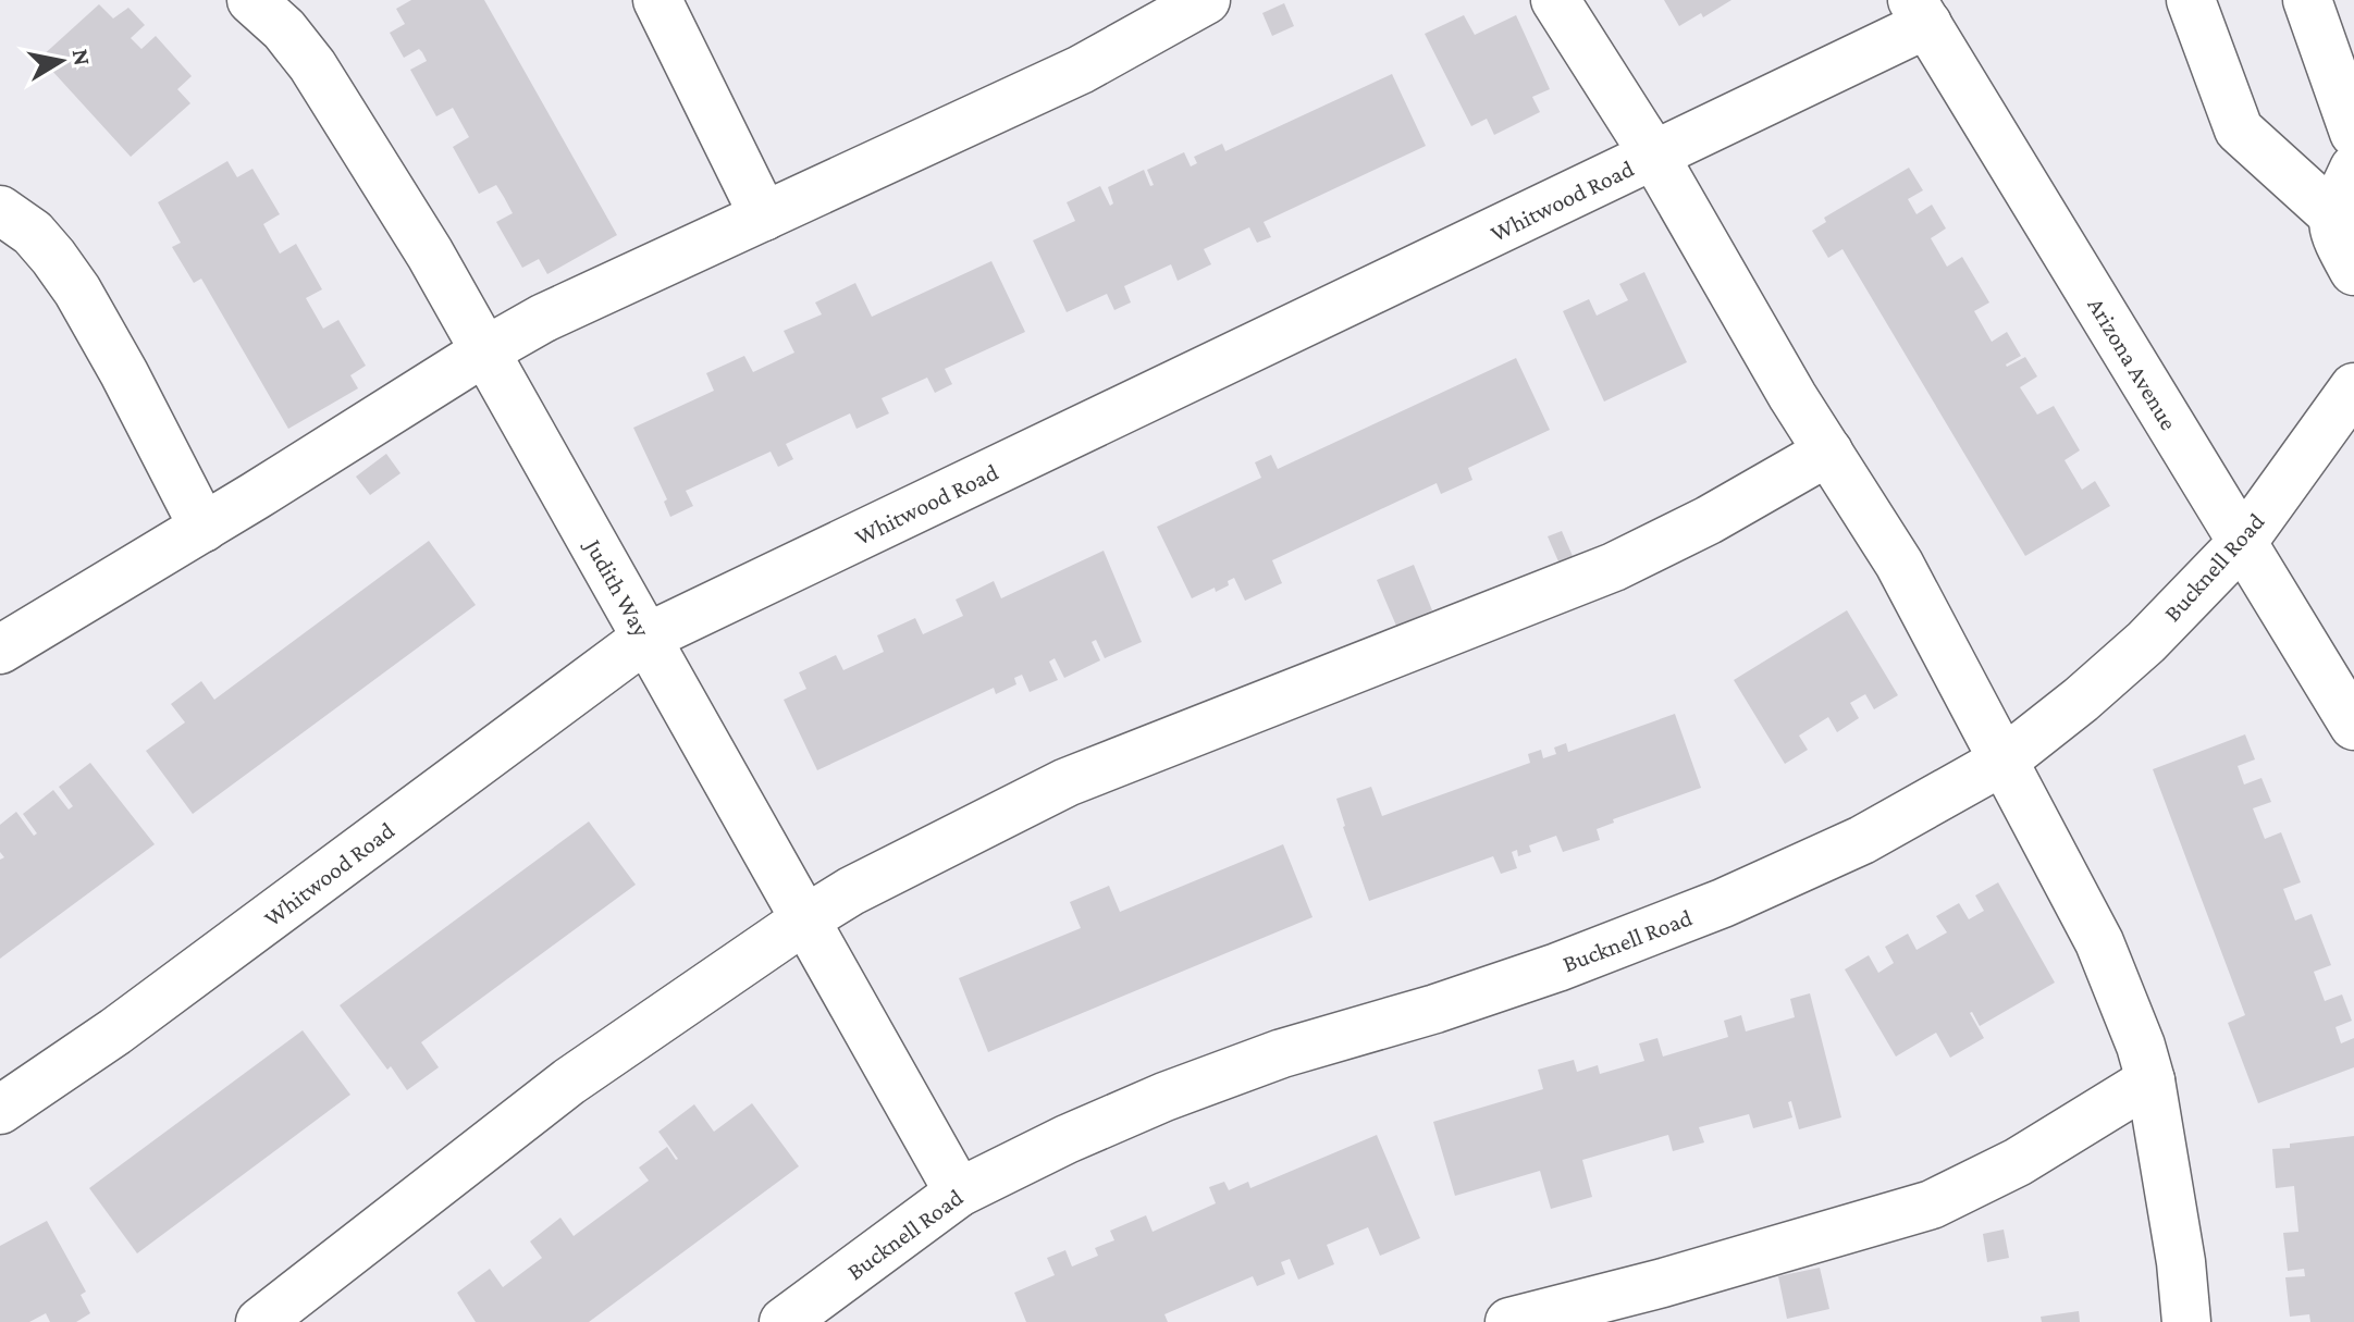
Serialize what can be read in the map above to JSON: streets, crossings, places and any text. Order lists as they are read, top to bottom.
{
  "streets": {
    "street": [
      "Whitwood Road",
      "Arizona Avenue",
      "Bucknell Road",
      "Judith Way"
    ]
  },
  "crossings": [
    ["Whitwood Road", "Arizona Avenue"],
    ["Whitwood Road", "Judith Way"],
    ["Arizona Avenue", "Bucknell Road"],
    ["Bucknell Road", "Judith Way"]
  ],
  "north": "right"
}
